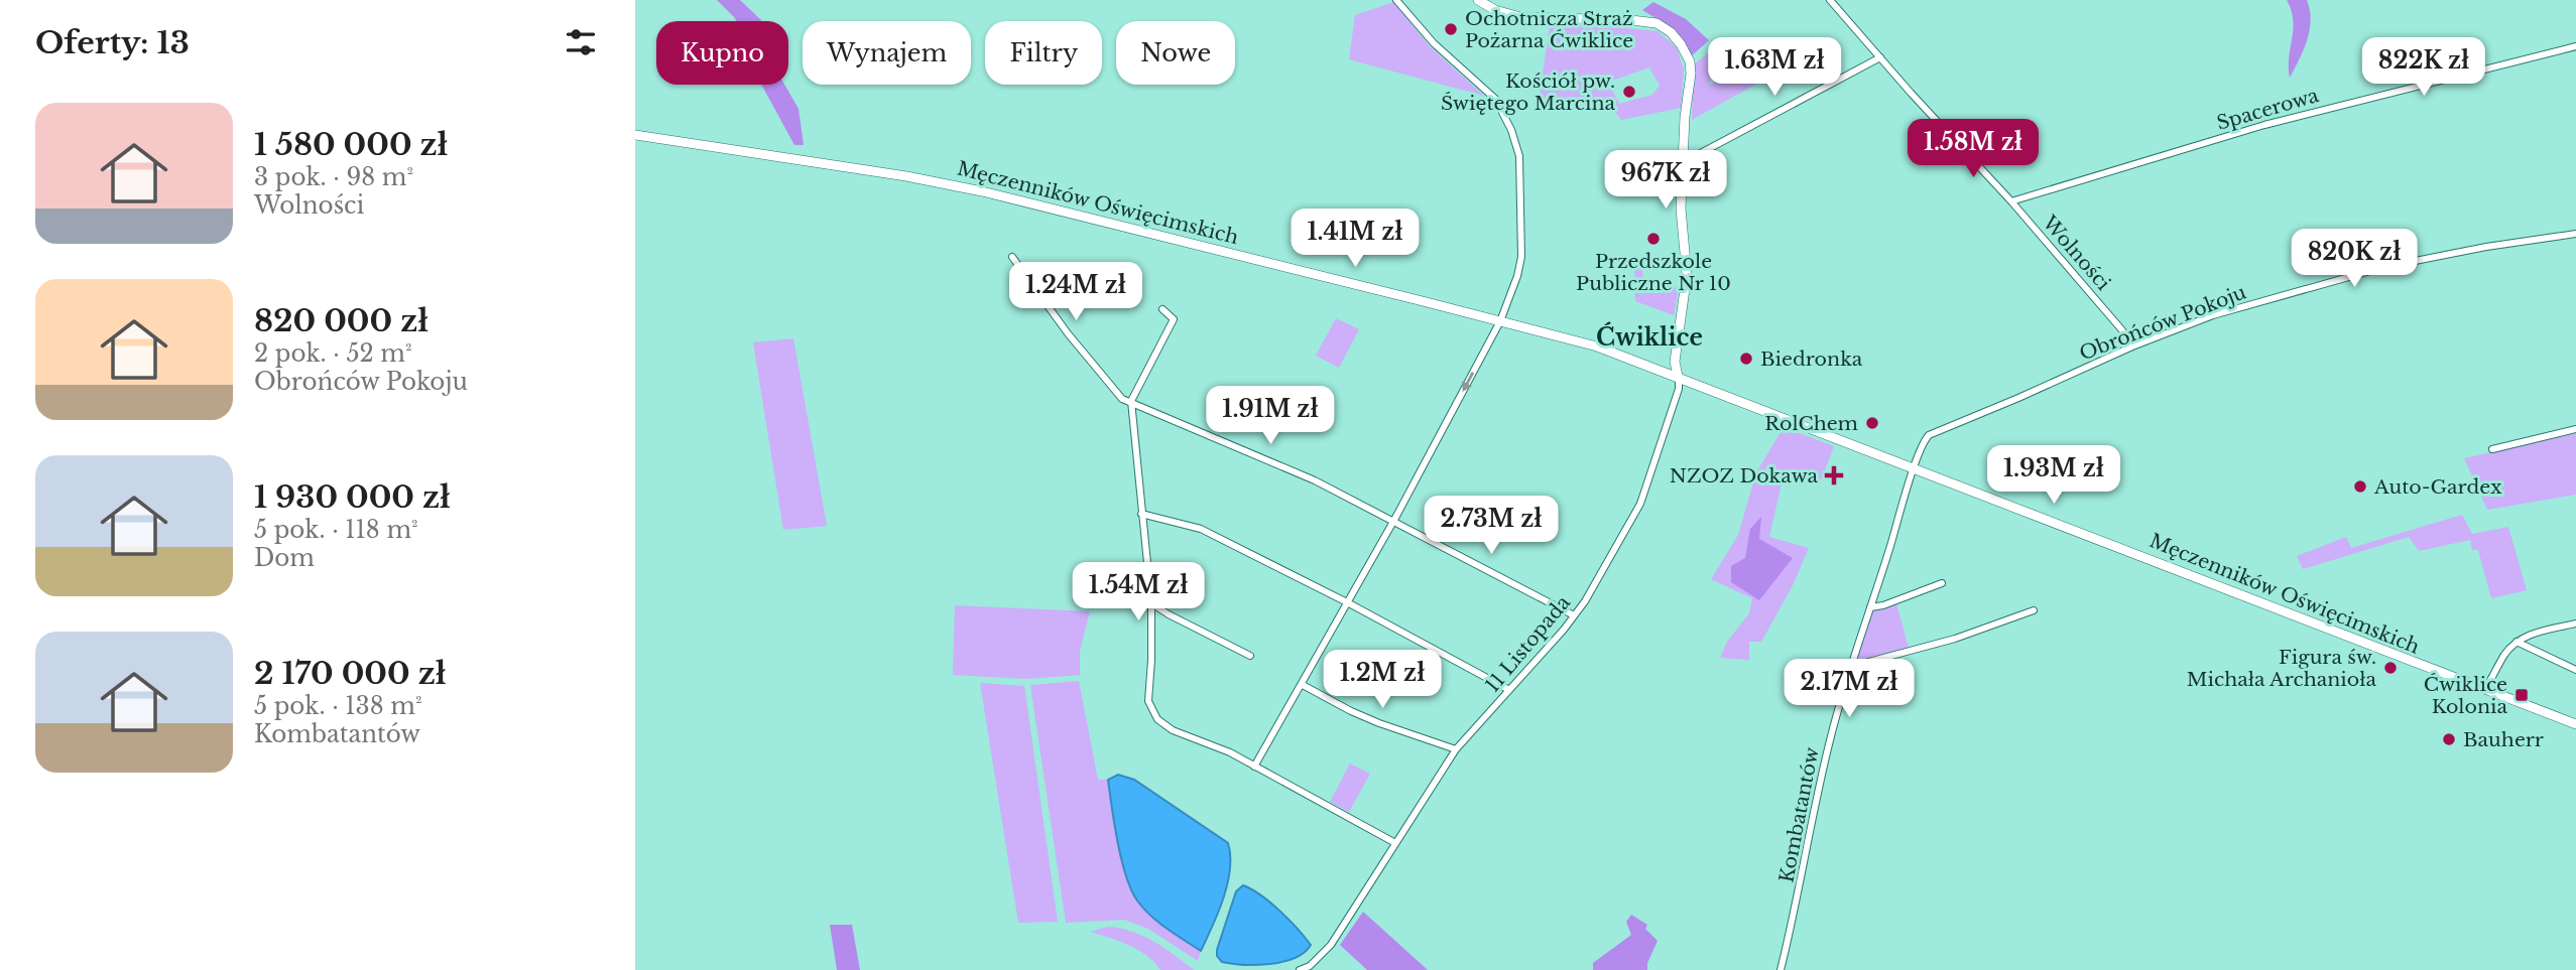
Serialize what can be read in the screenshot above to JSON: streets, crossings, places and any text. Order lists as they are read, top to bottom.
{
  "streets": {
    "main road": ["Męczenników Oświęcimskich"],
    "street": [
      "Spacerowa",
      "Wolności",
      "Obrońców Pokoju",
      "11 Listopada",
      "Kombatantów"
    ]
  },
  "crossings": [
    ["Spacerowa", "Wolności"],
    ["Męczenników Oświęcimskich", "Obrońców Pokoju"],
    ["Męczenników Oświęcimskich", "11 Listopada"],
    ["Męczenników Oświęcimskich", "Kombatantów"],
    ["Wolności", "Obrońców Pokoju"],
    ["Obrońców Pokoju", "Kombatantów"]
  ],
  "districts": ["Ćwiklice"],
  "places": {
    "other": [
      "Ochotnicza Straż Pożarna Ćwiklice",
      "Kościół pw. Świętego Marcina",
      "Przedszkole Publiczne Nr 10",
      "Biedronka",
      "RolChem",
      "Auto-Gardex",
      "Figura św. Michała Archanioła",
      "Bauherr"
    ],
    "health": ["NZOZ Dokawa"],
    "transit": ["Ćwiklice Kolonia"]
  },
  "page": {
    "heading": "Oferty: 13",
    "chip": [
      "Kupno",
      "Wynajem",
      "Filtry",
      "Nowe"
    ],
    "price": [
      "1.63M zł",
      "822K zł",
      "1.58M zł",
      "967K zł",
      "1.41M zł",
      "820K zł",
      "1.24M zł",
      "1.91M zł",
      "1.93M zł",
      "2.73M zł",
      "1.54M zł",
      "1.2M zł",
      "2.17M zł"
    ],
    "list": [
      {
        "name": "1 580 000 zł",
        "note": "3 pok. · 98 m² · Wolności"
      },
      {
        "name": "820 000 zł",
        "note": "2 pok. · 52 m² · Obrońców Pokoju"
      },
      {
        "name": "1 930 000 zł",
        "note": "5 pok. · 118 m² · Dom"
      },
      {
        "name": "2 170 000 zł",
        "note": "5 pok. · 138 m² · Kombatantów"
      }
    ]
  }
}
